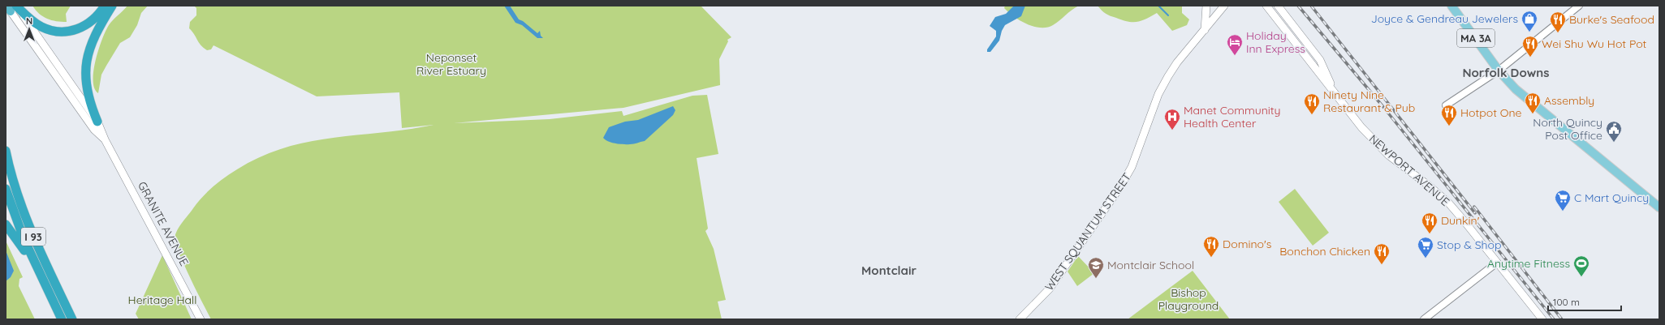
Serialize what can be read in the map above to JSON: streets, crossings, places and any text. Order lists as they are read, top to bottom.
{
  "streets": {
    "highway": ["I 93"],
    "main road": [
      "MA 3A",
      "NEWPORT AVENUE",
      "GRANITE AVENUE",
      "WEST SQUANTUM STREET"
    ]
  },
  "districts": ["Norfolk Downs", "Montclair"],
  "parks": ["Neponset River Estuary", "Bishop Playground", "Heritage Hall"],
  "places": {
    "shop": ["Joyce & Gendreau Jewelers"],
    "restaurant": [
      "Burke's Seafood",
      "Wei Shu Wu Hot Pot",
      "Assembly",
      "Ninety Nine Restaurant & Pub",
      "Hotpot One",
      "Dunkin'",
      "Domino's",
      "Bonchon Chicken"
    ],
    "hotel": ["Holiday Inn Express"],
    "hospital": ["Manet Community Health Center"],
    "public building": ["North Quincy Post Office"],
    "supermarket": ["C Mart Quincy", "Stop & Shop"],
    "sports": ["Anytime Fitness"],
    "school or university": ["Montclair School"]
  },
  "scale_bar": "100 m",
  "north": "top"
}
